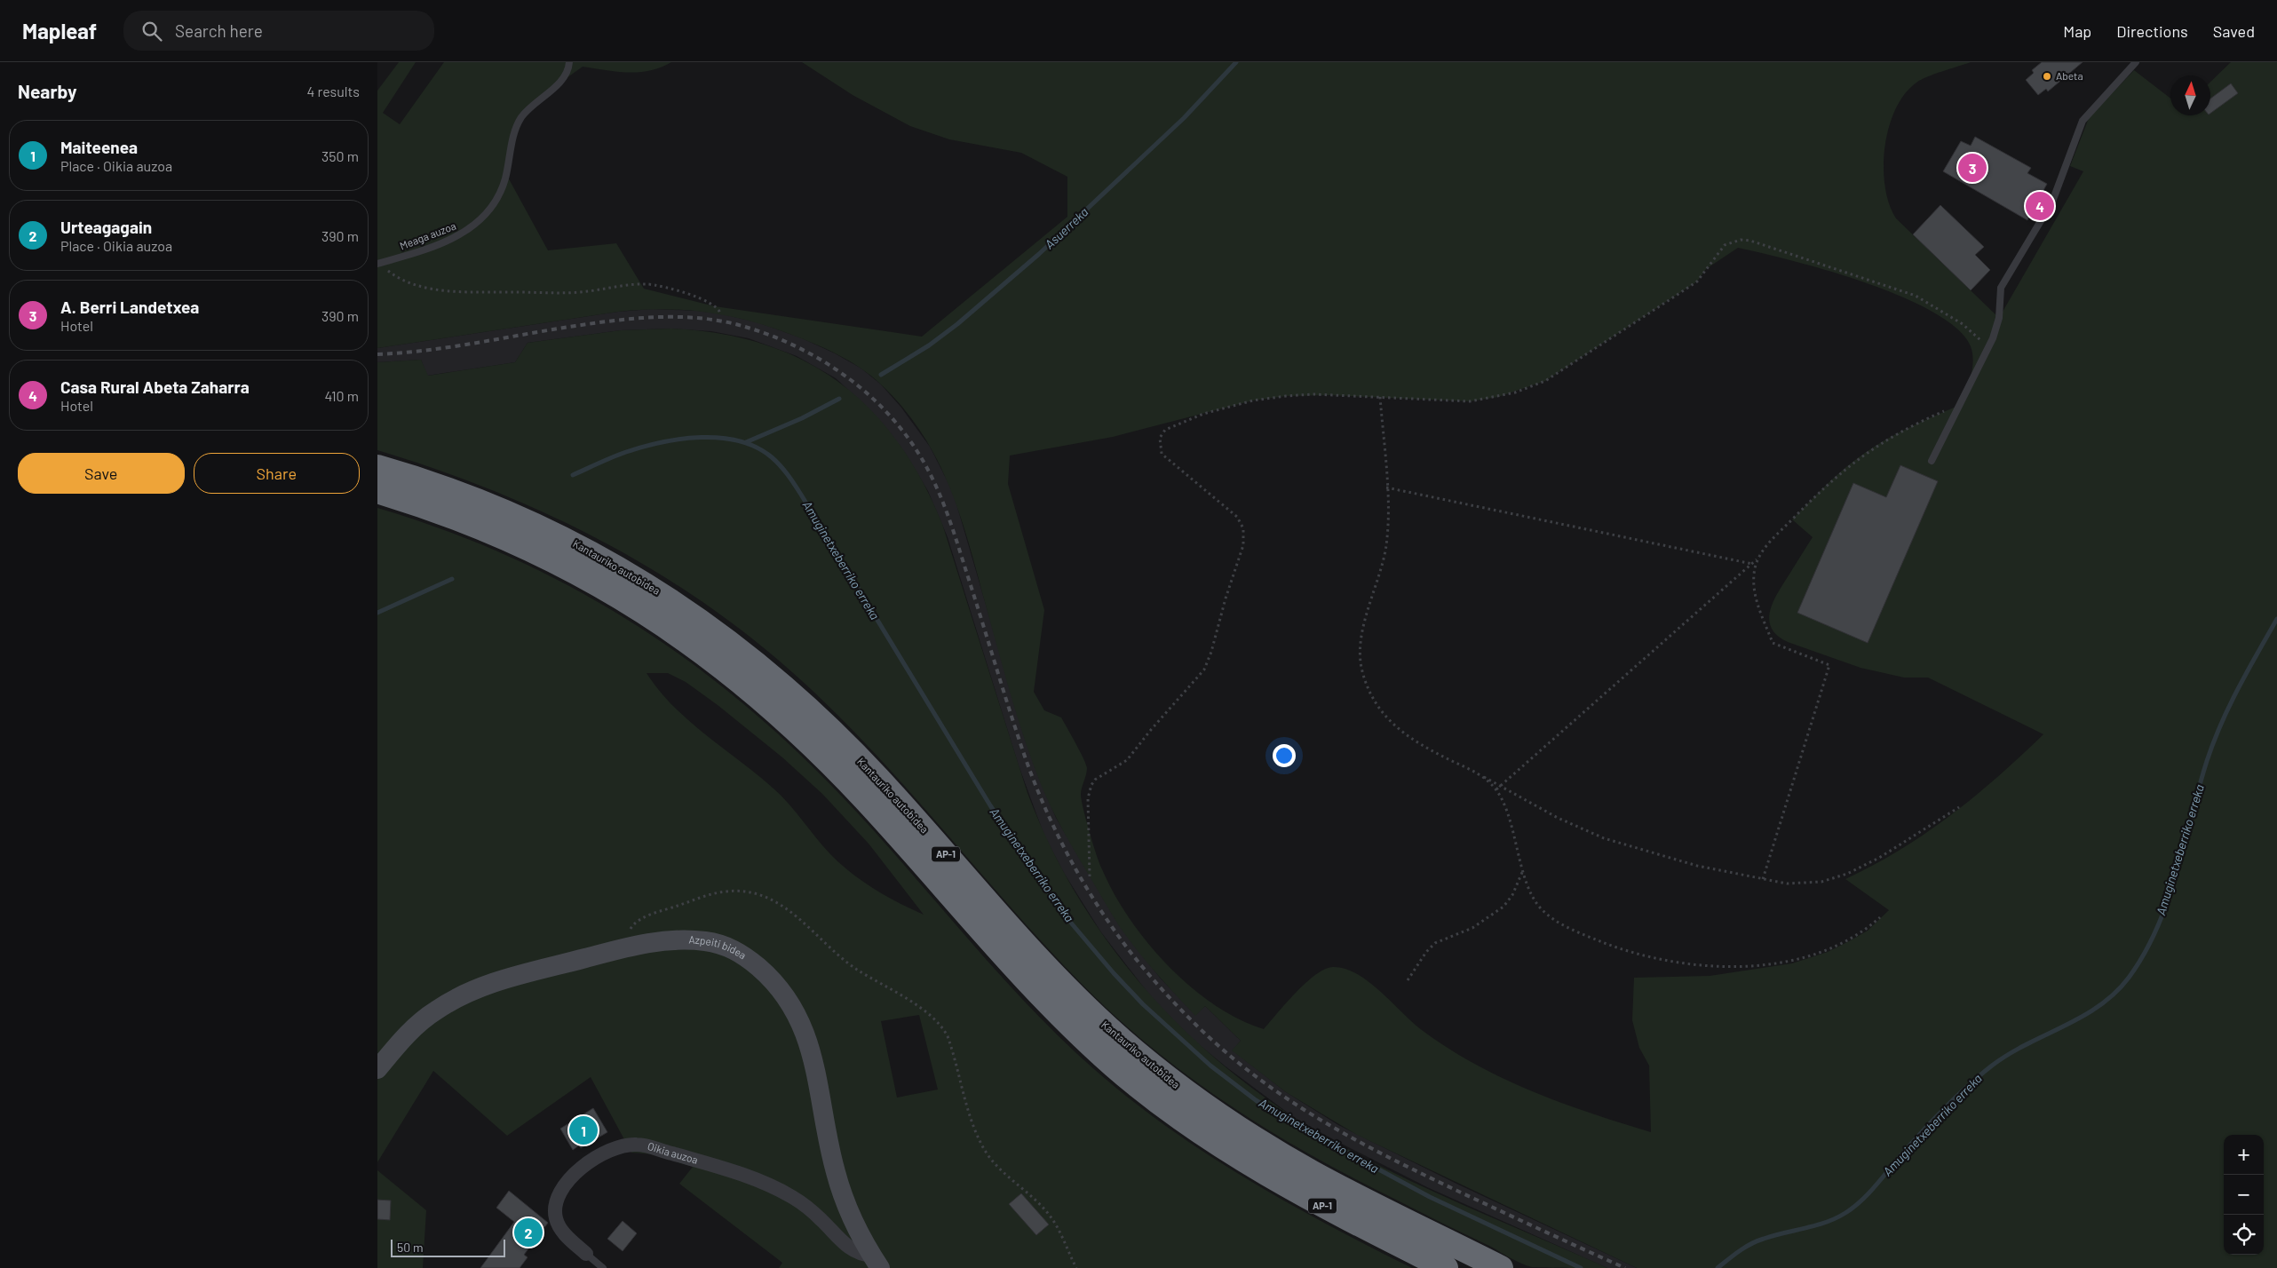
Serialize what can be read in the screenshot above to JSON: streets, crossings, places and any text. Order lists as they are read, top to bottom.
{
  "streets": {
    "highway": ["Kantauriko autobidea", "AP-1"],
    "main road": ["Azpeiti bidea"],
    "street": ["Oikia auzoa"],
    "lane": ["Meaga auzoa"]
  },
  "crossings": [
    ["Azpeiti bidea", "Oikia auzoa"]
  ],
  "water": ["Asuerreka", "Amuginetxeberriko erreka"],
  "places": ["Abeta"],
  "scale_bar": "50 m",
  "north": "top",
  "page": {
    "header": "Mapleaf",
    "search": "Search here",
    "nav": ["Map", "Directions", "Saved"],
    "heading": ["Nearby", "4 results"],
    "list": [
      {
        "mark": "1",
        "name": "Maiteenea",
        "note": "Place · Oikia auzoa",
        "value": "350 m"
      },
      {
        "mark": "2",
        "name": "Urteagagain",
        "note": "Place · Oikia auzoa",
        "value": "390 m"
      },
      {
        "mark": "3",
        "name": "A. Berri Landetxea",
        "note": "Hotel",
        "value": "390 m"
      },
      {
        "mark": "4",
        "name": "Casa Rural Abeta Zaharra",
        "note": "Hotel",
        "value": "410 m"
      }
    ],
    "pins": [
      "3",
      "4",
      "1",
      "2"
    ],
    "buttons": ["Save", "Share"],
    "map_buttons": ["+", "−"],
    "scale": "50 m"
  }
}
